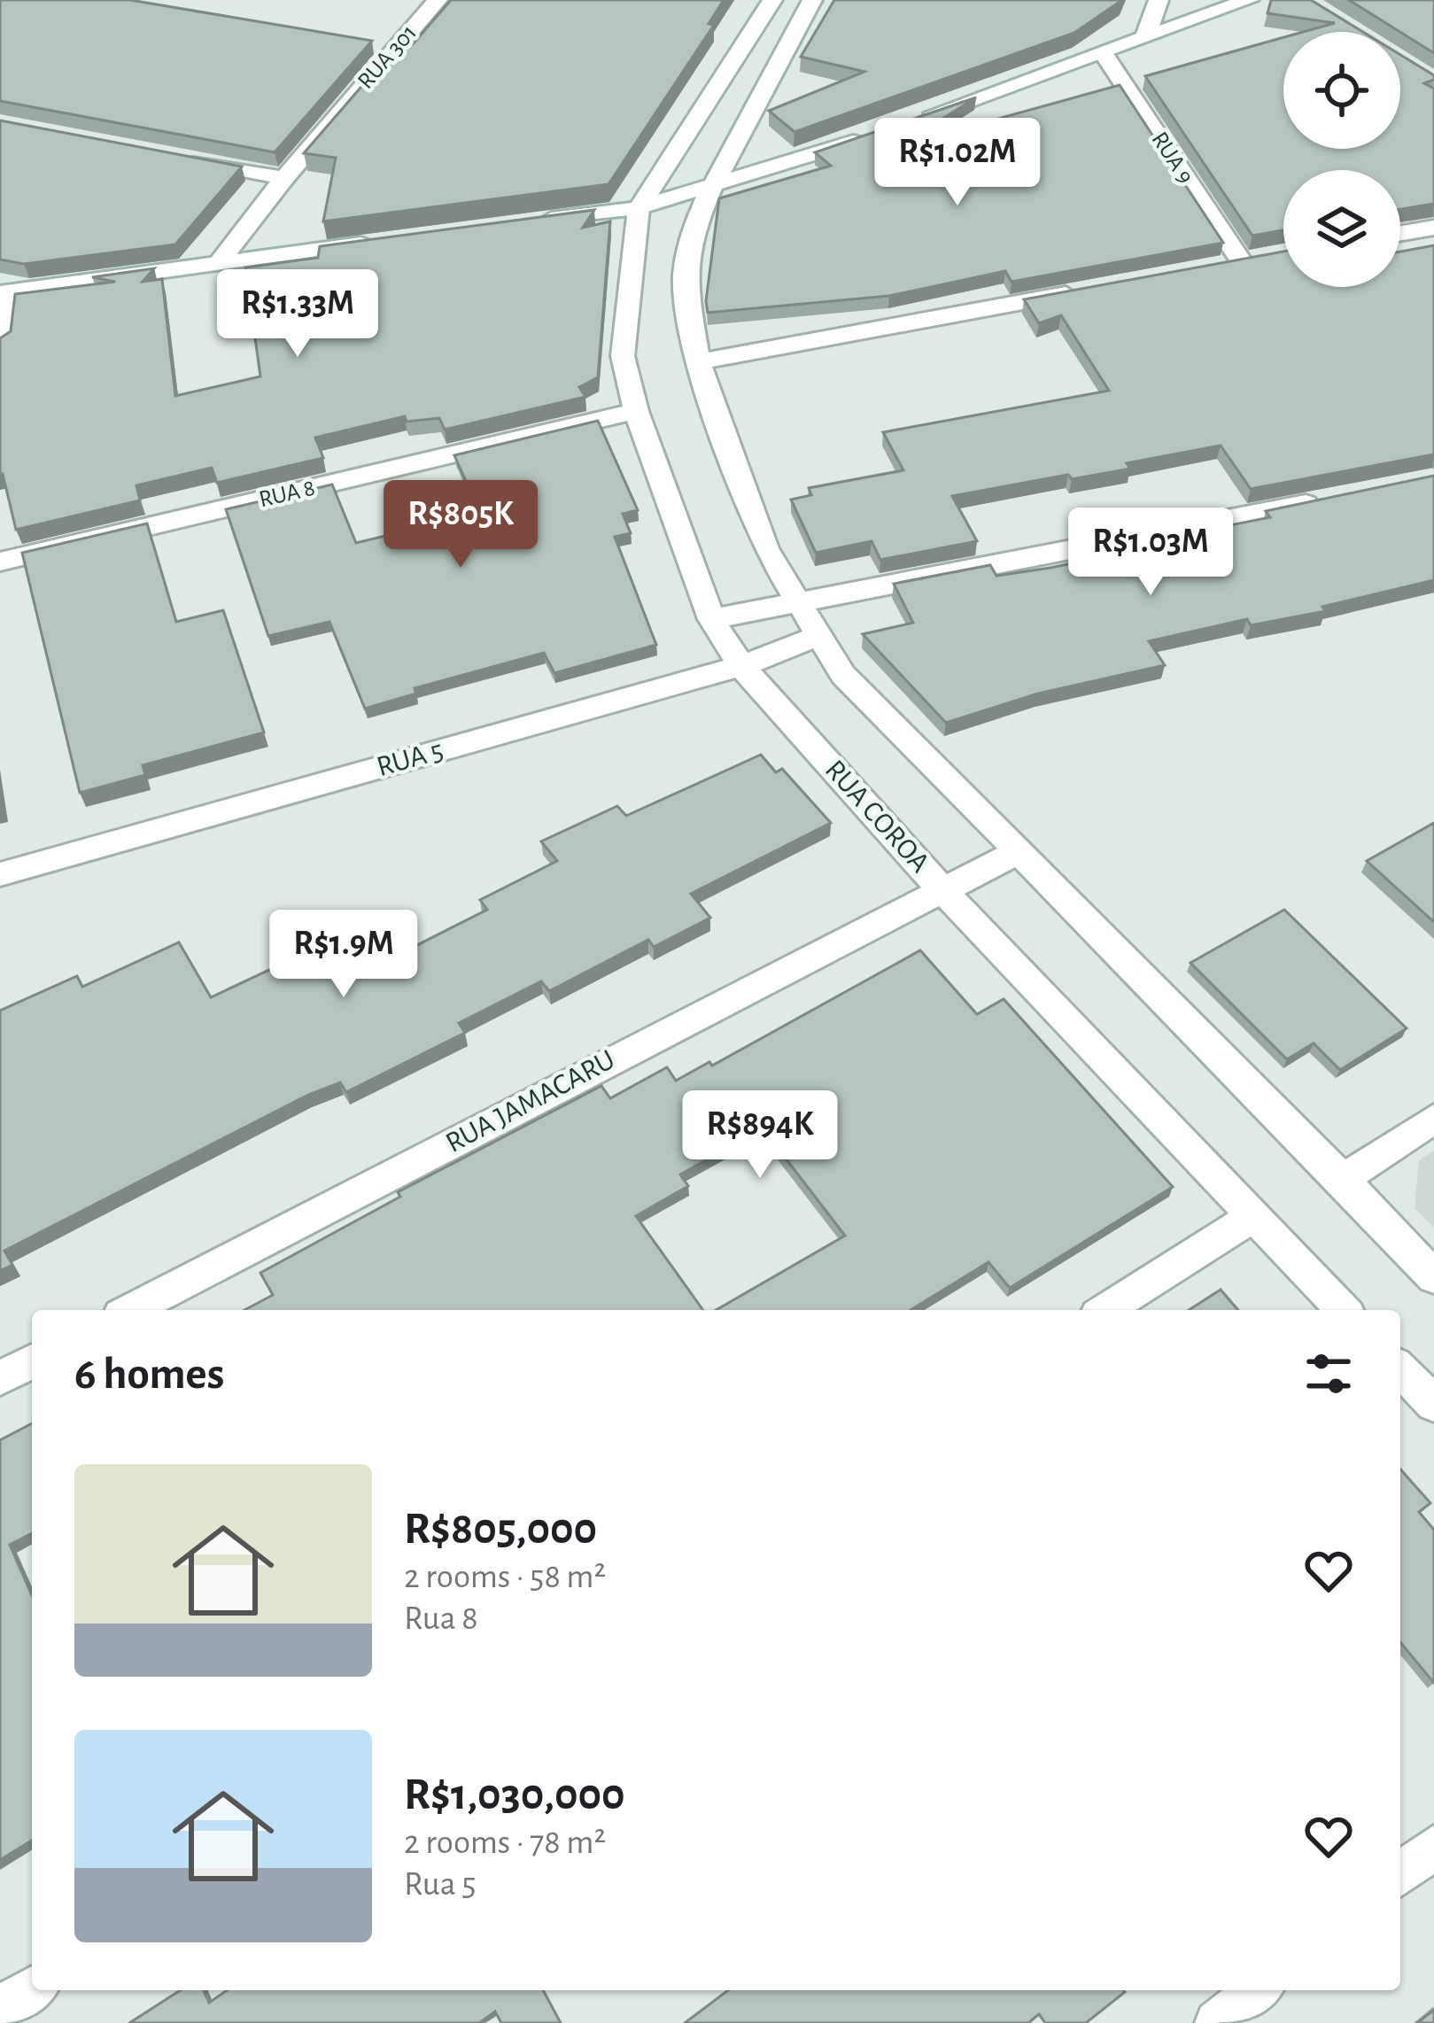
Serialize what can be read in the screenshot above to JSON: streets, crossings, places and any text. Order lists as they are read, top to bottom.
{
  "streets": {
    "street": [
      "RUA 301",
      "RUA 9",
      "RUA 8",
      "RUA 5",
      "RUA COROA",
      "RUA JAMACARU"
    ]
  },
  "crossings": [
    ["RUA 8", "RUA COROA"],
    ["RUA 5", "RUA COROA"],
    ["RUA COROA", "RUA JAMACARU"]
  ],
  "page": {
    "price": [
      "R$1.02M",
      "R$1.33M",
      "R$805K",
      "R$1.03M",
      "R$1.9M",
      "R$894K"
    ],
    "heading": "6 homes",
    "list": [
      {
        "name": "R$805,000",
        "note": "2 rooms · 58 m² · Rua 8"
      },
      {
        "name": "R$1,030,000",
        "note": "2 rooms · 78 m² · Rua 5"
      }
    ]
  }
}
